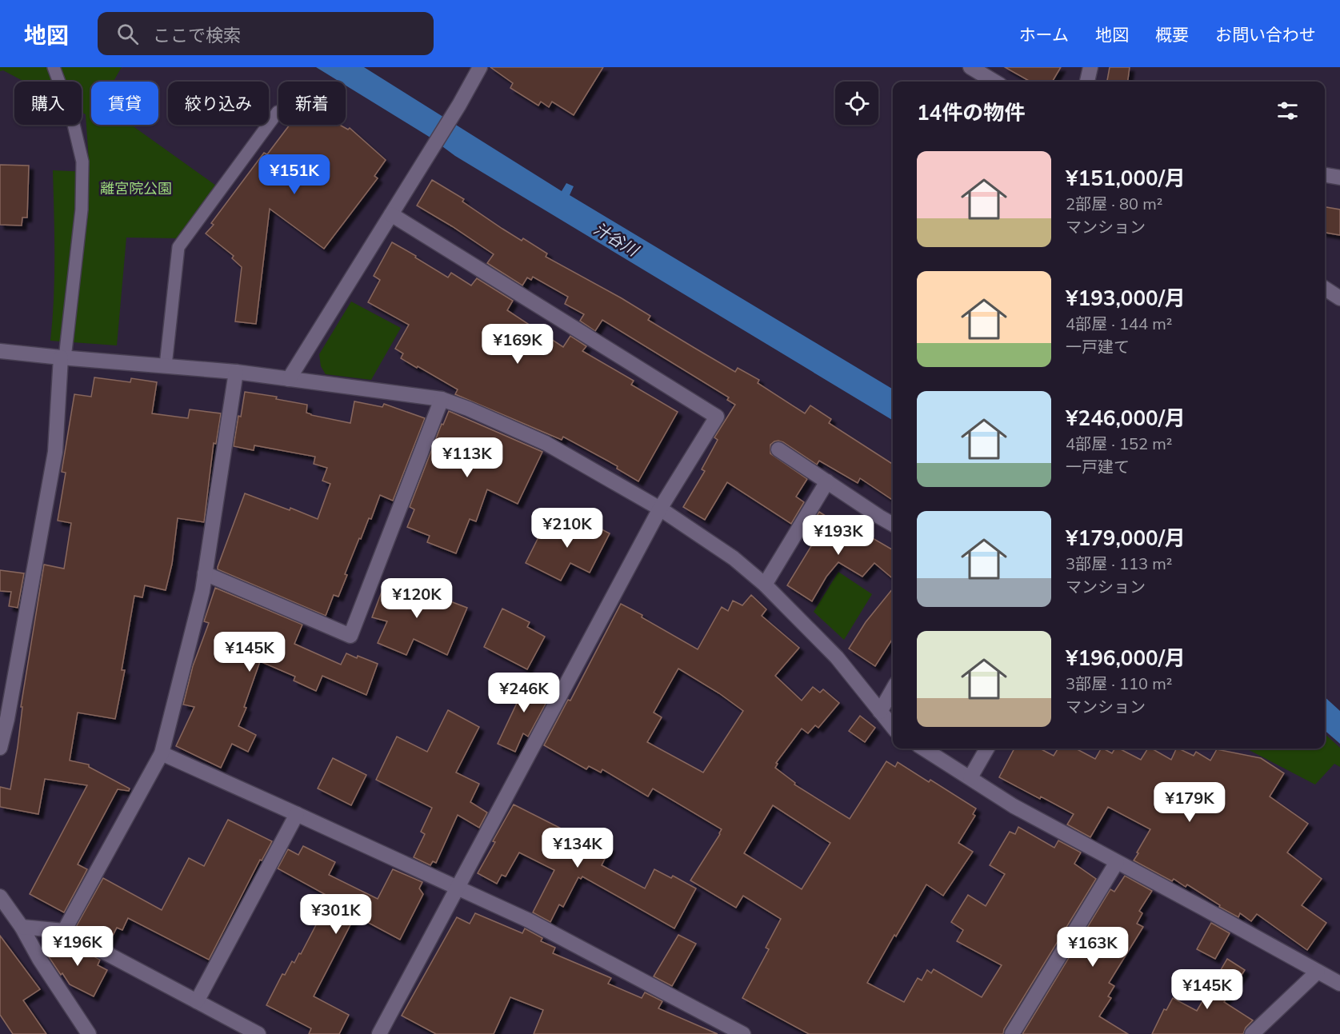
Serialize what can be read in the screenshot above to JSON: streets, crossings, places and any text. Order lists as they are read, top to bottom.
{
  "water": ["汁谷川"],
  "parks": ["離宮院公園"],
  "page": {
    "header": "地図",
    "search": "ここで検索",
    "nav": [
      "ホーム",
      "地図",
      "概要",
      "お問い合わせ"
    ],
    "chip": [
      "購入",
      "賃貸",
      "絞り込み",
      "新着"
    ],
    "heading": "14件の物件",
    "list": [
      {
        "name": "¥151,000/月",
        "note": "2部屋 · 80 m² · マンション"
      },
      {
        "name": "¥193,000/月",
        "note": "4部屋 · 144 m² · 一戸建て"
      },
      {
        "name": "¥246,000/月",
        "note": "4部屋 · 152 m² · 一戸建て"
      },
      {
        "name": "¥179,000/月",
        "note": "3部屋 · 113 m² · マンション"
      },
      {
        "name": "¥196,000/月",
        "note": "3部屋 · 110 m² · マンション"
      }
    ],
    "price": [
      "¥151K",
      "¥169K",
      "¥113K",
      "¥210K",
      "¥193K",
      "¥120K",
      "¥145K",
      "¥246K",
      "¥179K",
      "¥134K",
      "¥301K",
      "¥196K",
      "¥163K",
      "¥145K"
    ]
  }
}
